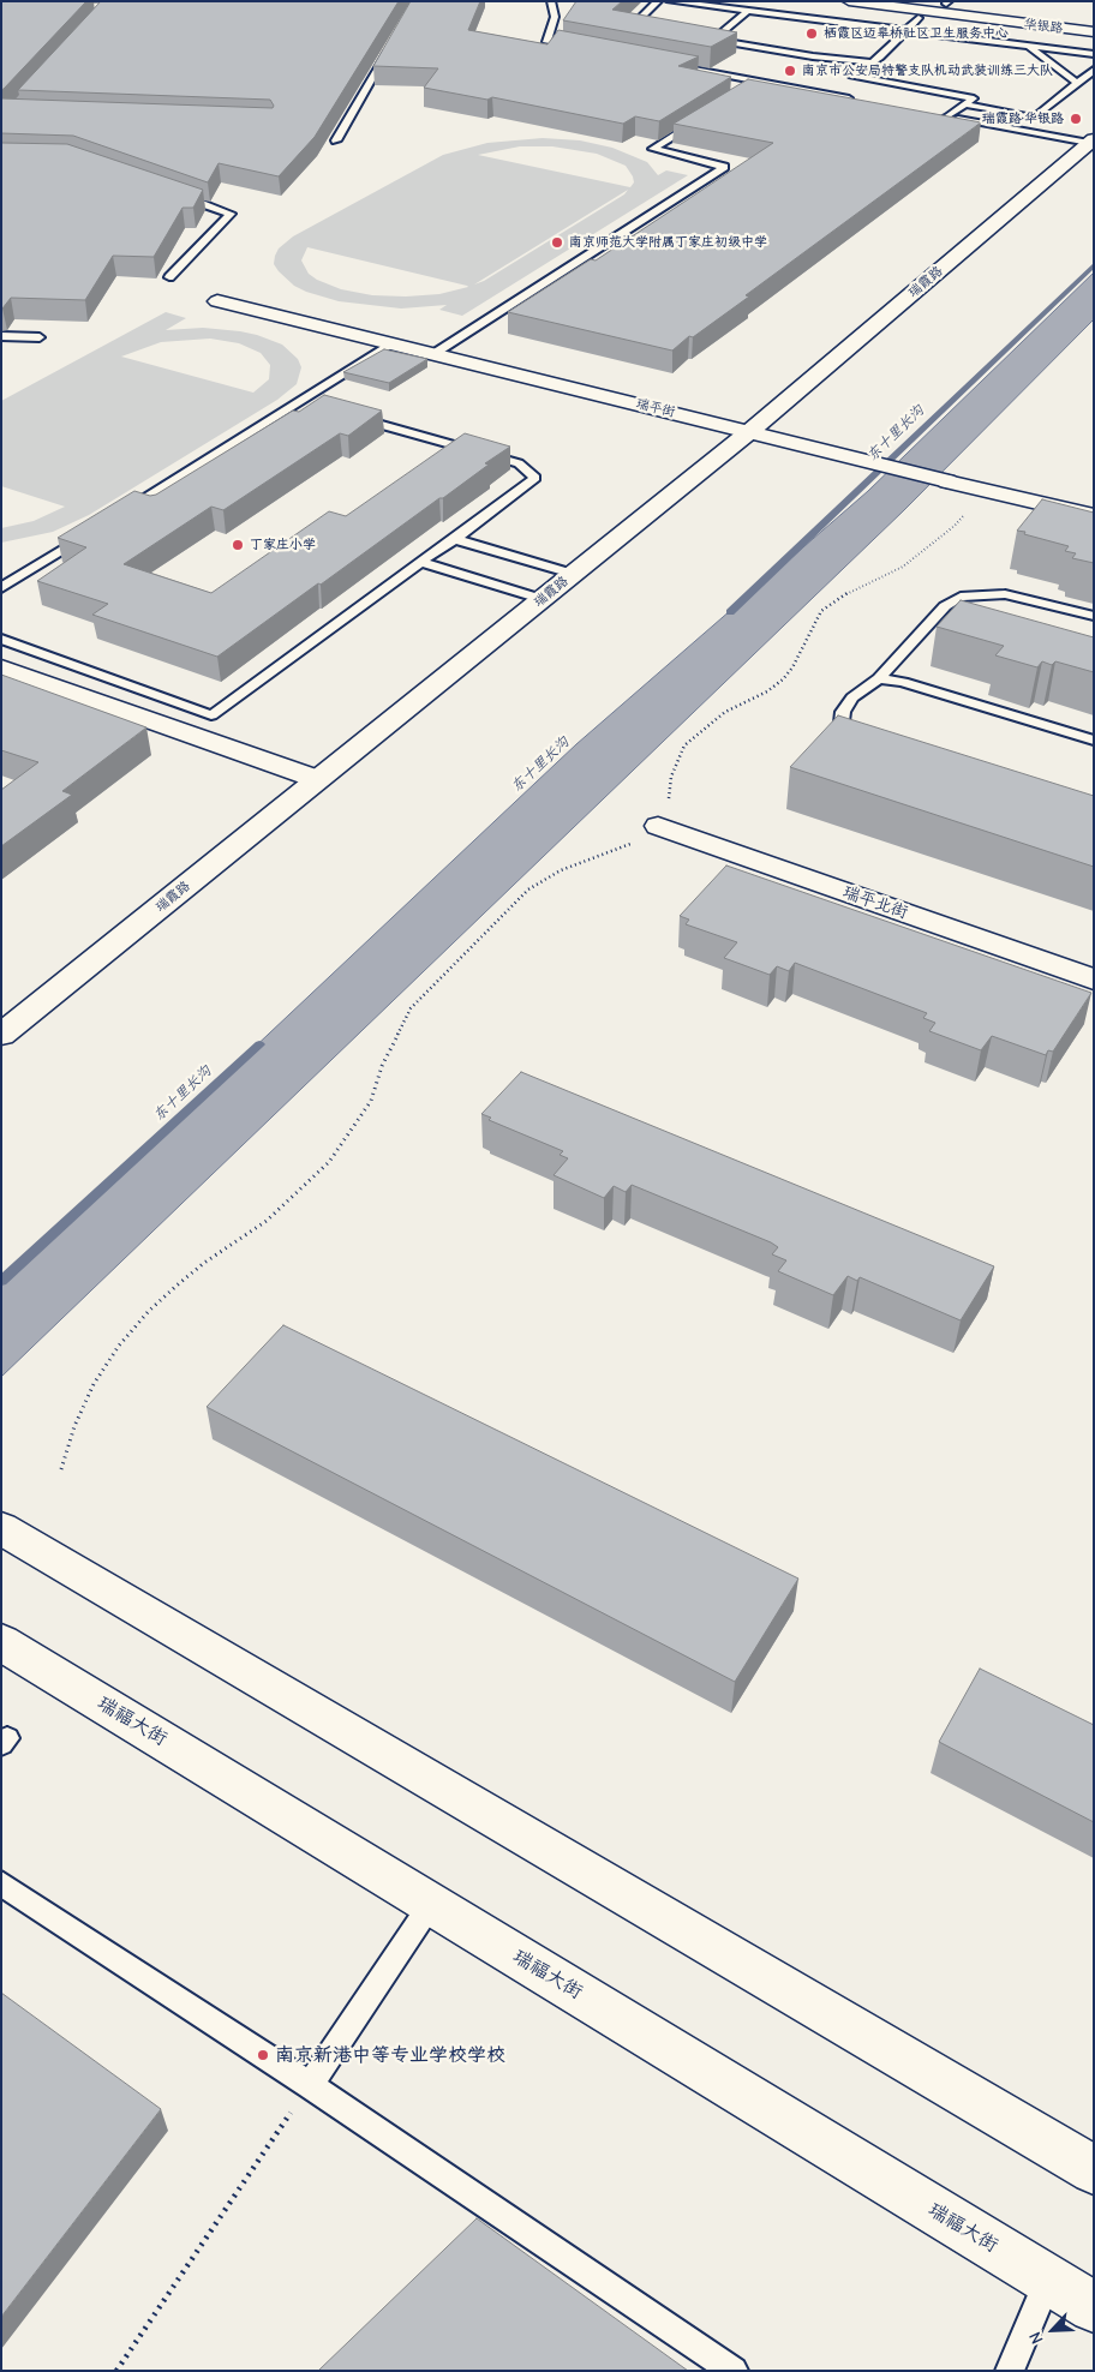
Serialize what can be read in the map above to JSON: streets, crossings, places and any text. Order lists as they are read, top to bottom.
{
  "streets": {
    "street": [
      "华银路",
      "瑞霞路",
      "瑞平街",
      "瑞平北街",
      "瑞福大街"
    ]
  },
  "crossings": [
    ["瑞霞路", "瑞平街"]
  ],
  "water": ["东十里长沟"],
  "places": [
    "栖霞区迈皋桥社区卫生服务中心",
    "南京市公安局特警支队机动武装训练三大队",
    "瑞霞路·华银路",
    "南京师范大学附属丁家庄初级中学",
    "丁家庄小学",
    "南京新港中等专业学校学校"
  ],
  "north": "bottom left"
}
